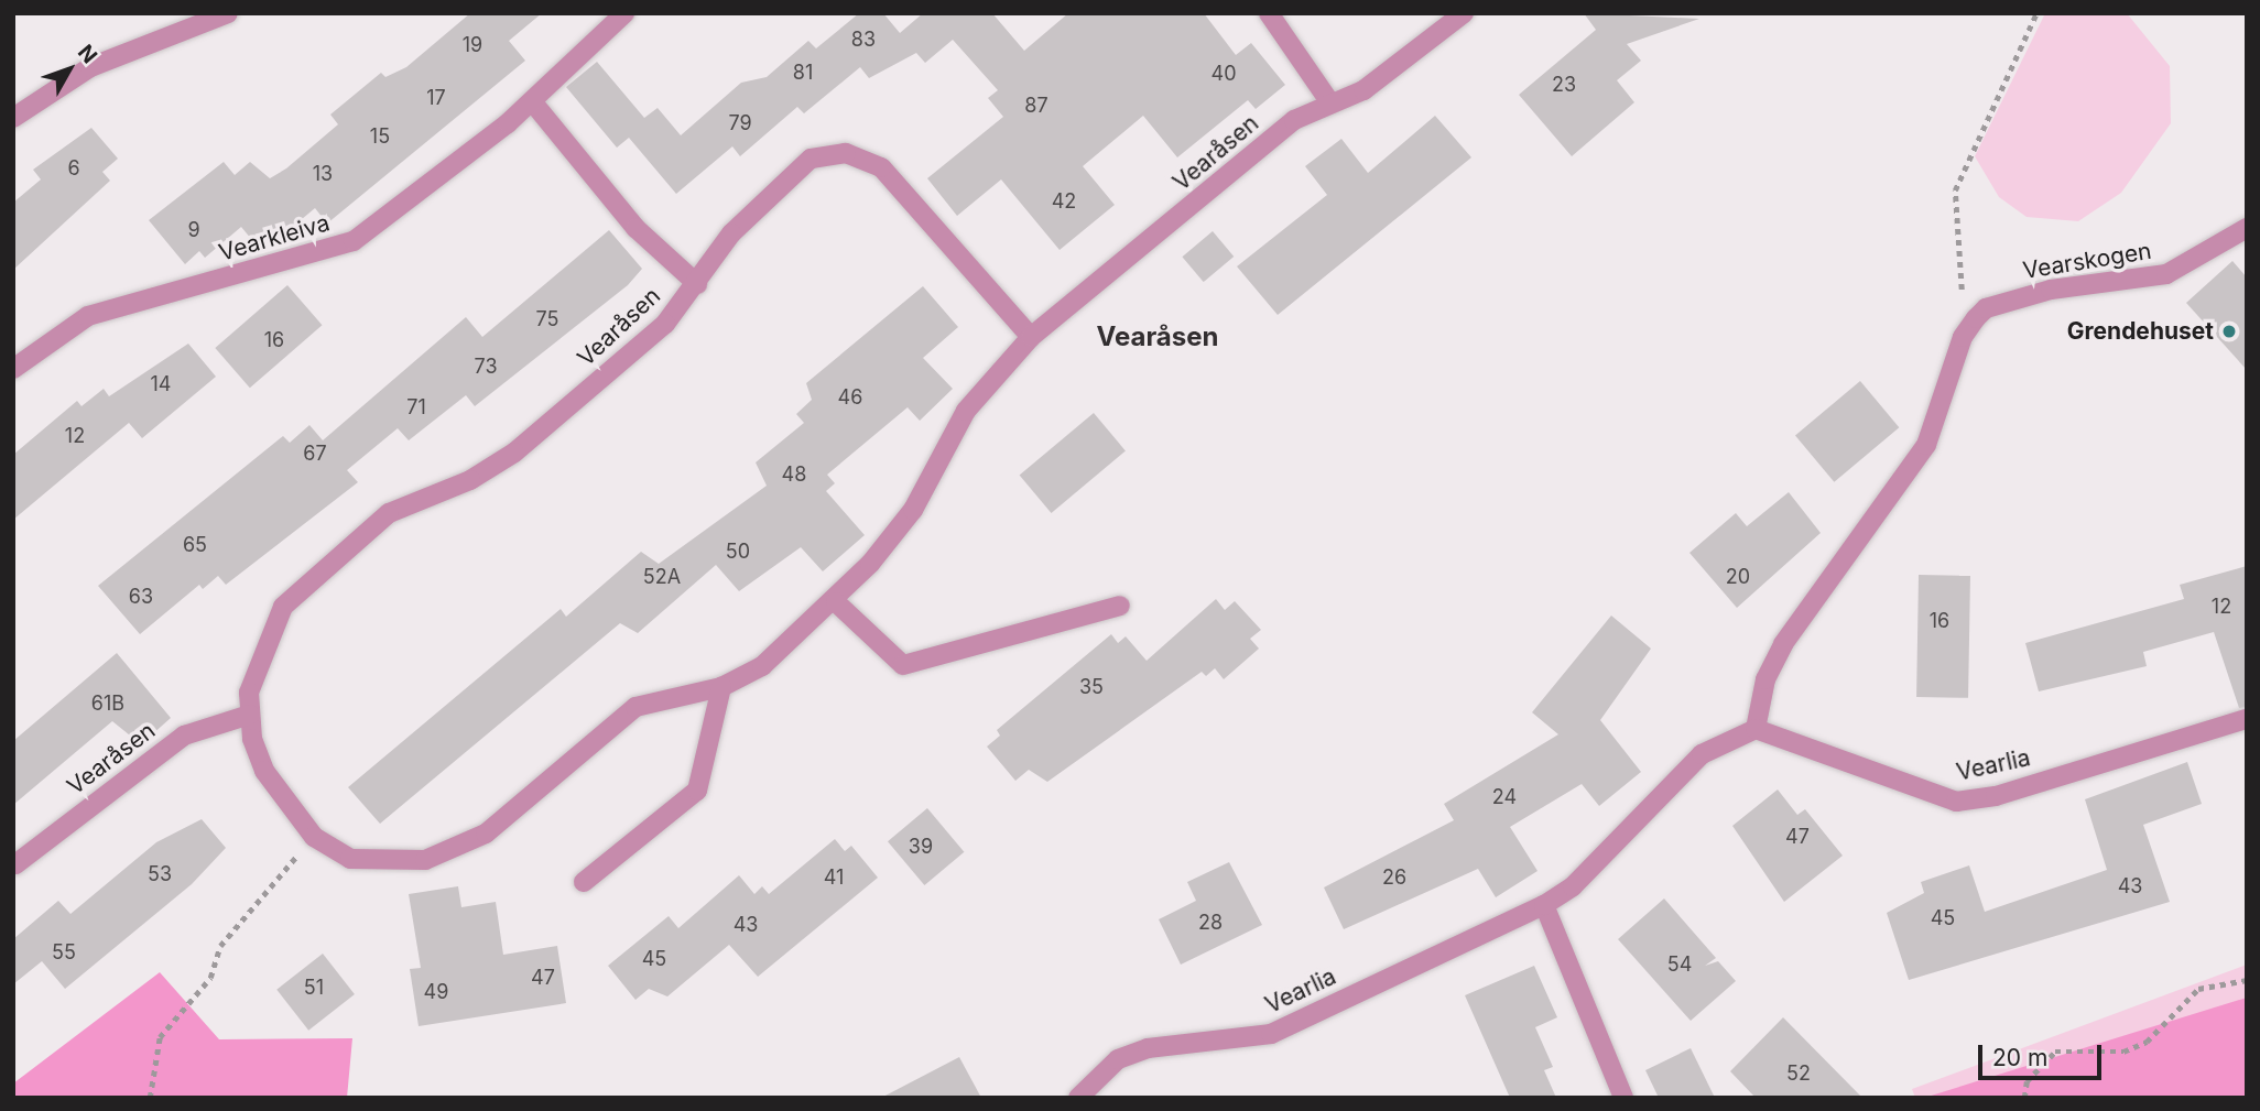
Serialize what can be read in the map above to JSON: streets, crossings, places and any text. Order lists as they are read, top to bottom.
{
  "streets": {
    "street": [
      "Vearåsen",
      "Vearkleiva",
      "Vearskogen",
      "Vearlia"
    ]
  },
  "districts": ["Vearåsen"],
  "places": ["Grendehuset"],
  "house_numbers": [
    "83",
    "19",
    "81",
    "40",
    "23",
    "17",
    "87",
    "79",
    "15",
    "6",
    "13",
    "42",
    "9",
    "75",
    "16",
    "73",
    "14",
    "46",
    "71",
    "12",
    "67",
    "48",
    "65",
    "50",
    "52A",
    "20",
    "63",
    "12",
    "16",
    "35",
    "61B",
    "24",
    "47",
    "39",
    "53",
    "41",
    "26",
    "43",
    "45",
    "28",
    "43",
    "55",
    "45",
    "54",
    "47",
    "51",
    "49",
    "52"
  ],
  "scale_bar": "20 m",
  "north": "top right"
}
